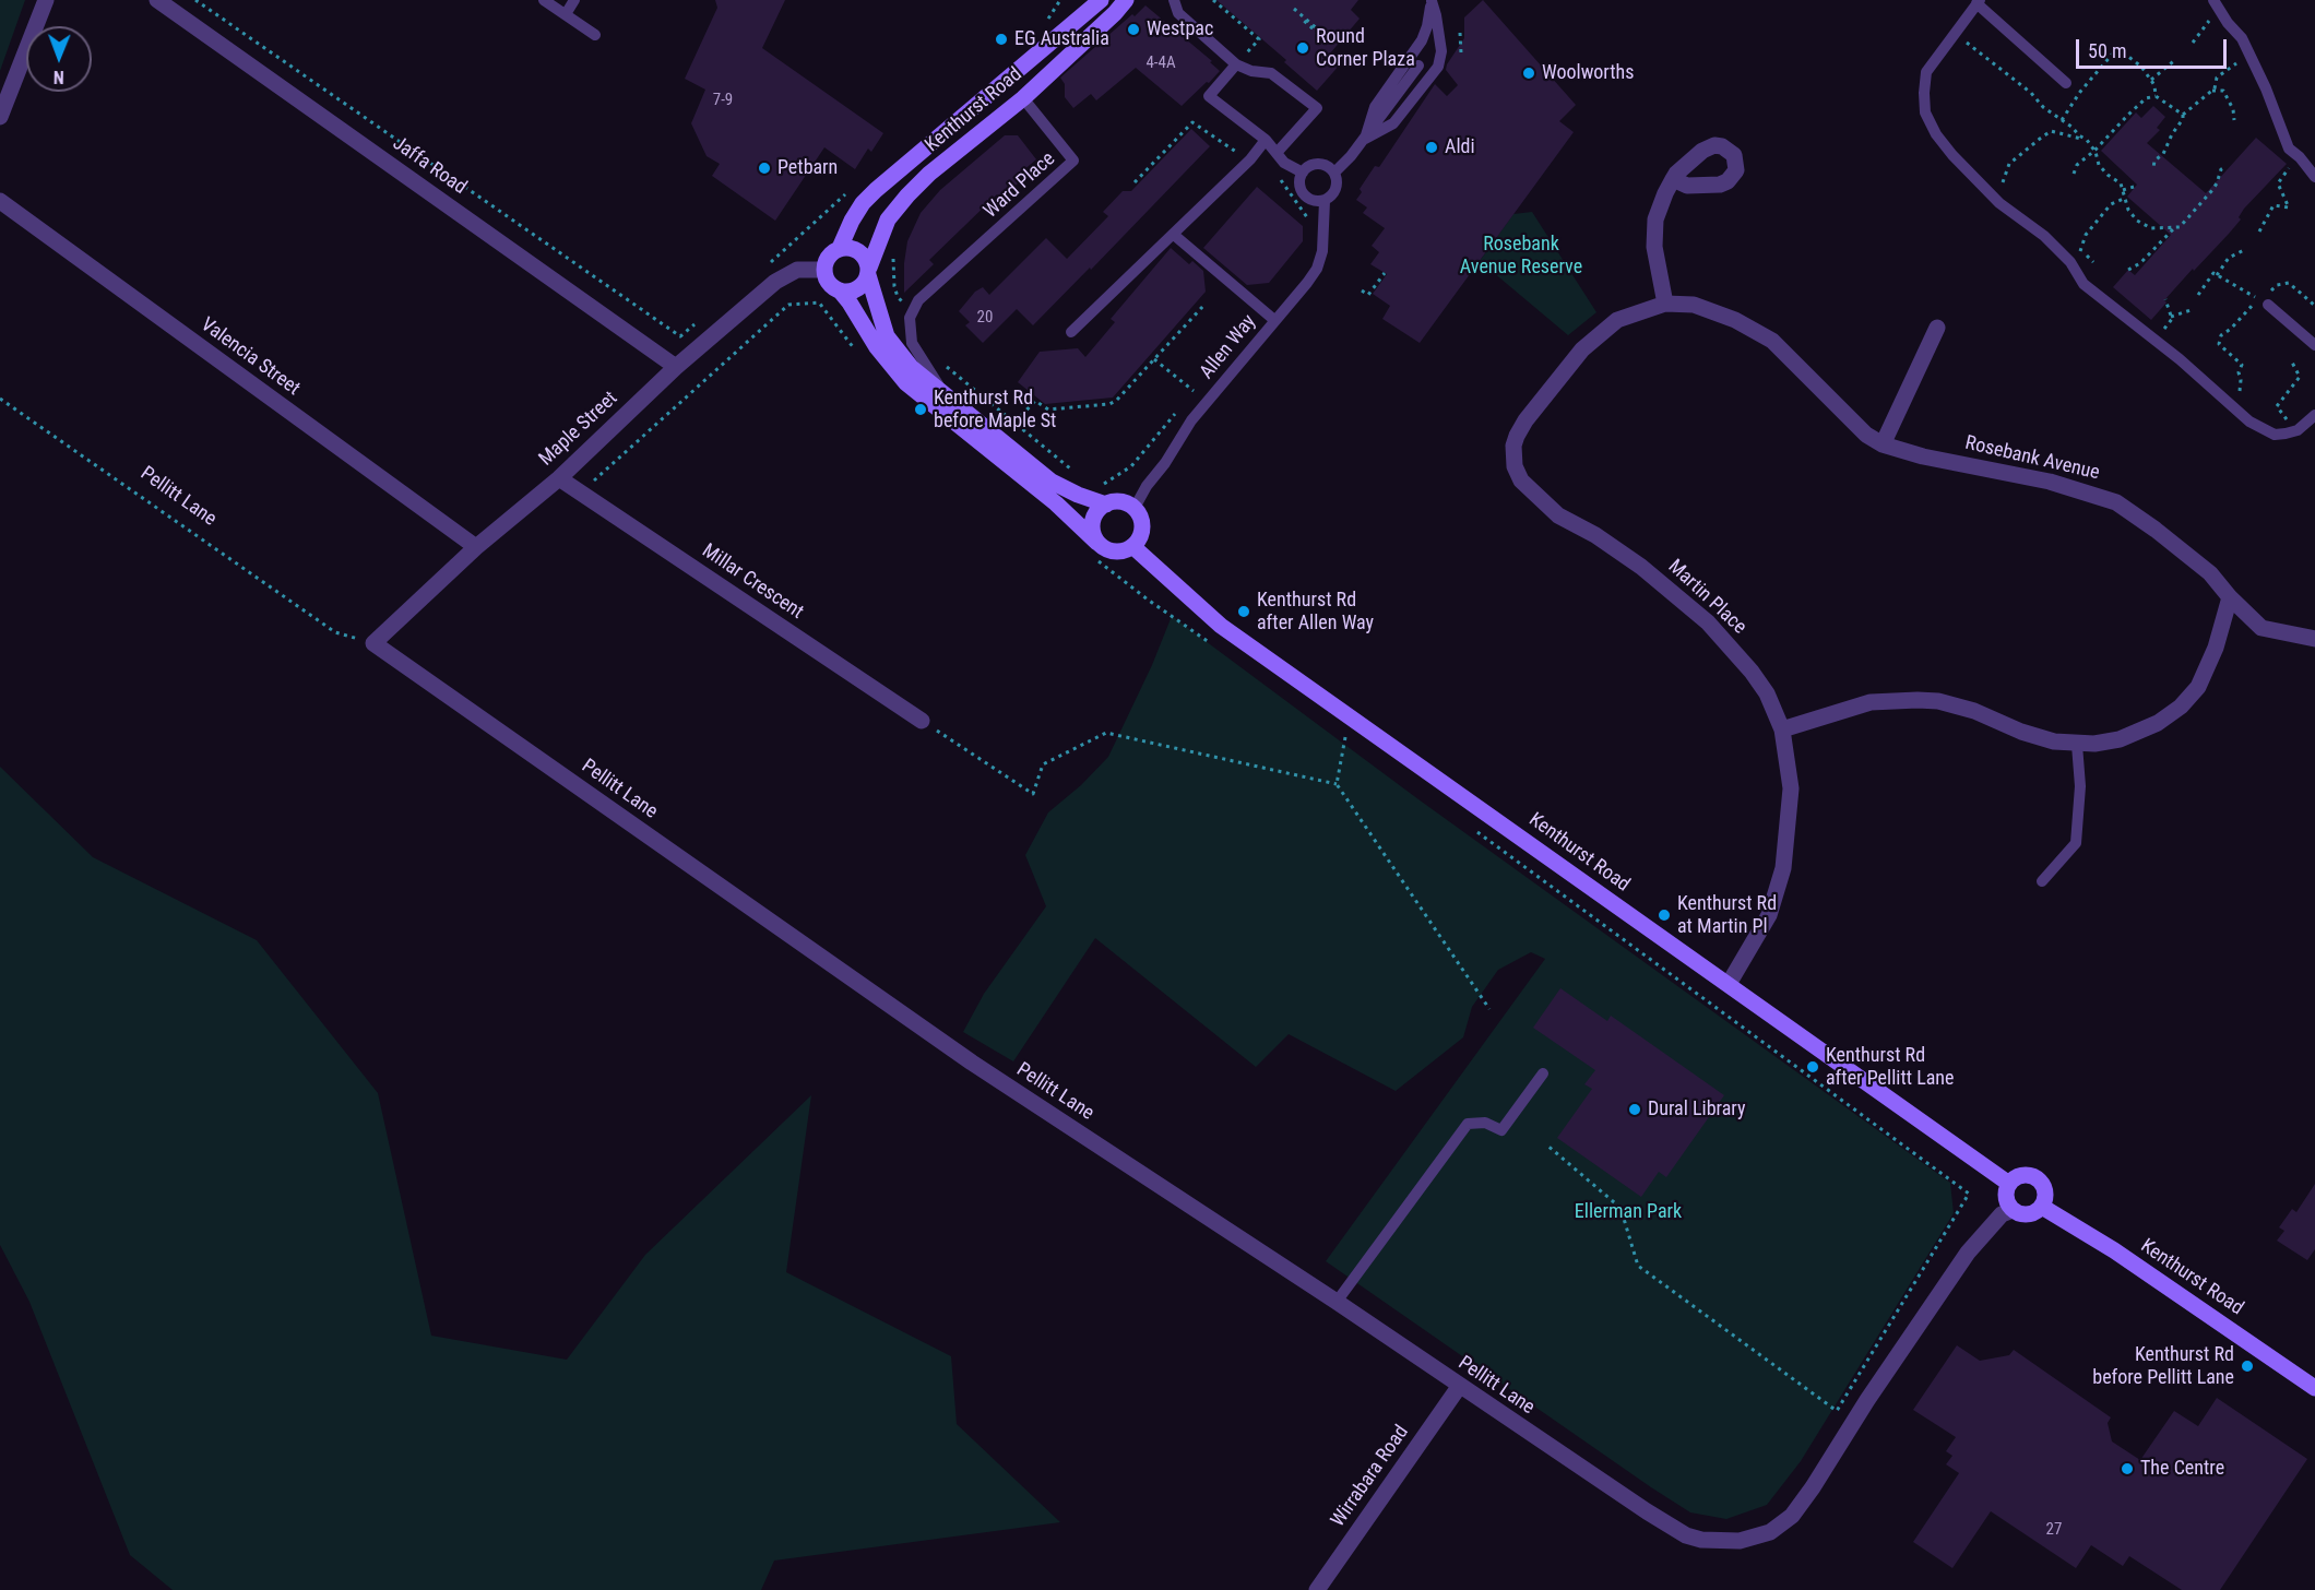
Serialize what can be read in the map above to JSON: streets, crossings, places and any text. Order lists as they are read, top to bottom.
{
  "streets": {
    "main road": ["Kenthurst Road"],
    "street": [
      "Jaffa Road",
      "Valencia Street",
      "Maple Street",
      "Rosebank Avenue",
      "Pellitt Lane",
      "Millar Crescent",
      "Martin Place",
      "Wirrabara Road"
    ],
    "lane": ["Ward Place", "Allen Way"]
  },
  "crossings": [
    ["Kenthurst Road", "Ward Place"],
    ["Kenthurst Road", "Allen Way"],
    ["Kenthurst Road", "Maple Street"],
    ["Kenthurst Road", "Pellitt Lane"],
    ["Kenthurst Road", "Martin Place"],
    ["Jaffa Road", "Maple Street"],
    ["Valencia Street", "Maple Street"],
    ["Maple Street", "Pellitt Lane"],
    ["Maple Street", "Millar Crescent"],
    ["Rosebank Avenue", "Martin Place"],
    ["Pellitt Lane", "Wirrabara Road"]
  ],
  "parks": ["Rosebank Avenue Reserve", "Ellerman Park"],
  "places": [
    "Westpac",
    "EG Australia",
    "Round Corner Plaza",
    "Woolworths",
    "Aldi",
    "Petbarn",
    "Kenthurst Rd before Maple St",
    "Kenthurst Rd after Allen Way",
    "Kenthurst Rd at Martin Pl",
    "Kenthurst Rd after Pellitt Lane",
    "Dural Library",
    "Kenthurst Rd before Pellitt Lane",
    "The Centre"
  ],
  "house_numbers": [
    "4-4A",
    "7-9",
    "20",
    "27"
  ],
  "scale_bar": "50 m",
  "north": "bottom"
}
